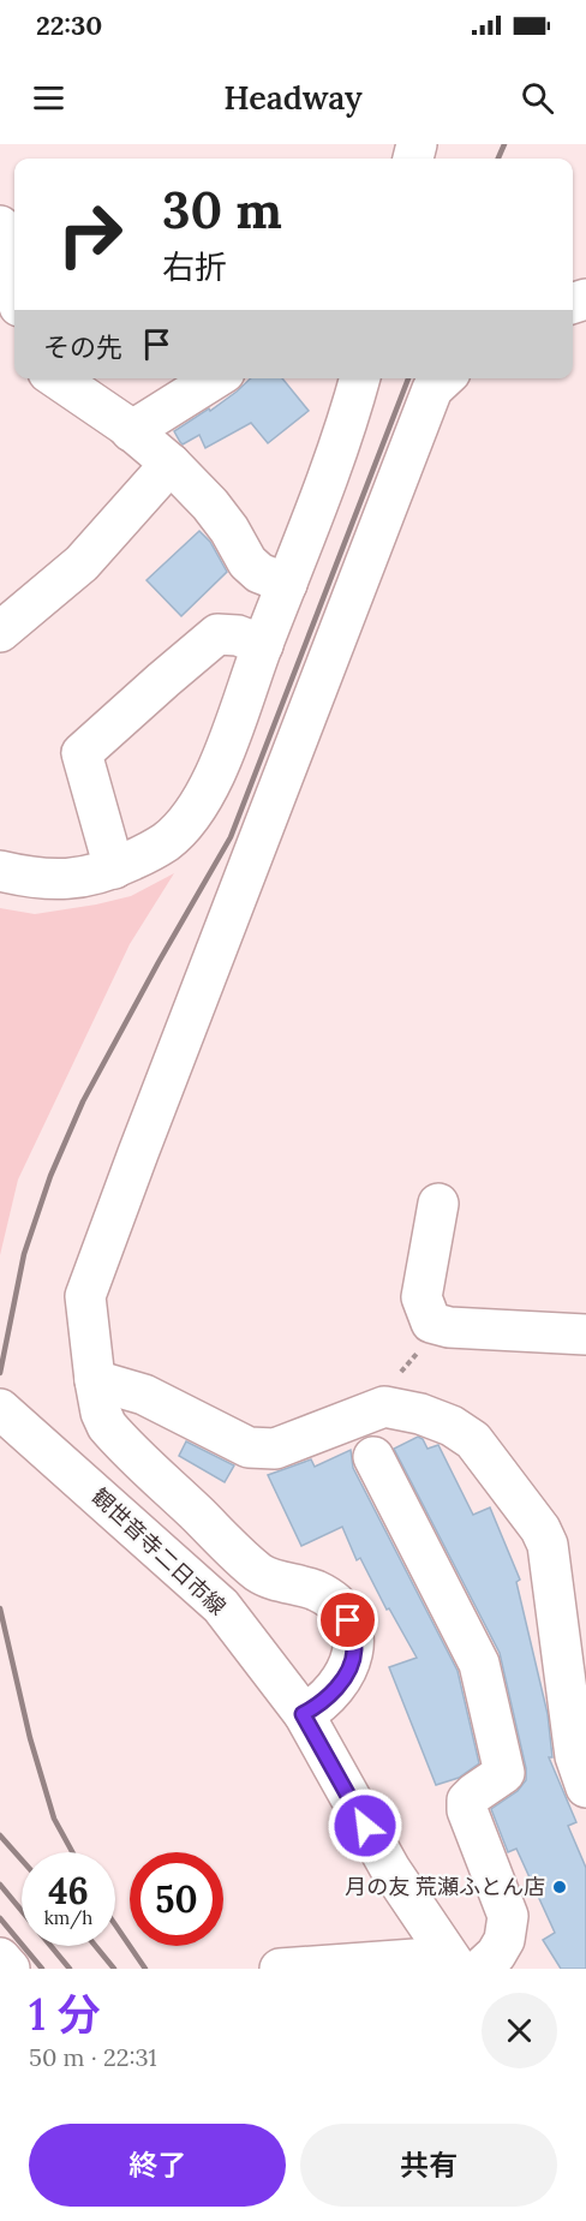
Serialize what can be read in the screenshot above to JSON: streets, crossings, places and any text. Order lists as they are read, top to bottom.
{
  "streets": {
    "street": ["観世音寺二日市線"]
  },
  "places": ["月の友 荒瀬ふとん店"],
  "page": {
    "status": "22:30",
    "header": "Headway",
    "turn": ["30 m", "右折"],
    "then": "その先",
    "speed": "46 km/h",
    "limit": "50",
    "heading": ["1 分", "50 m · 22:31"],
    "buttons": ["終了", "共有"]
  }
}
